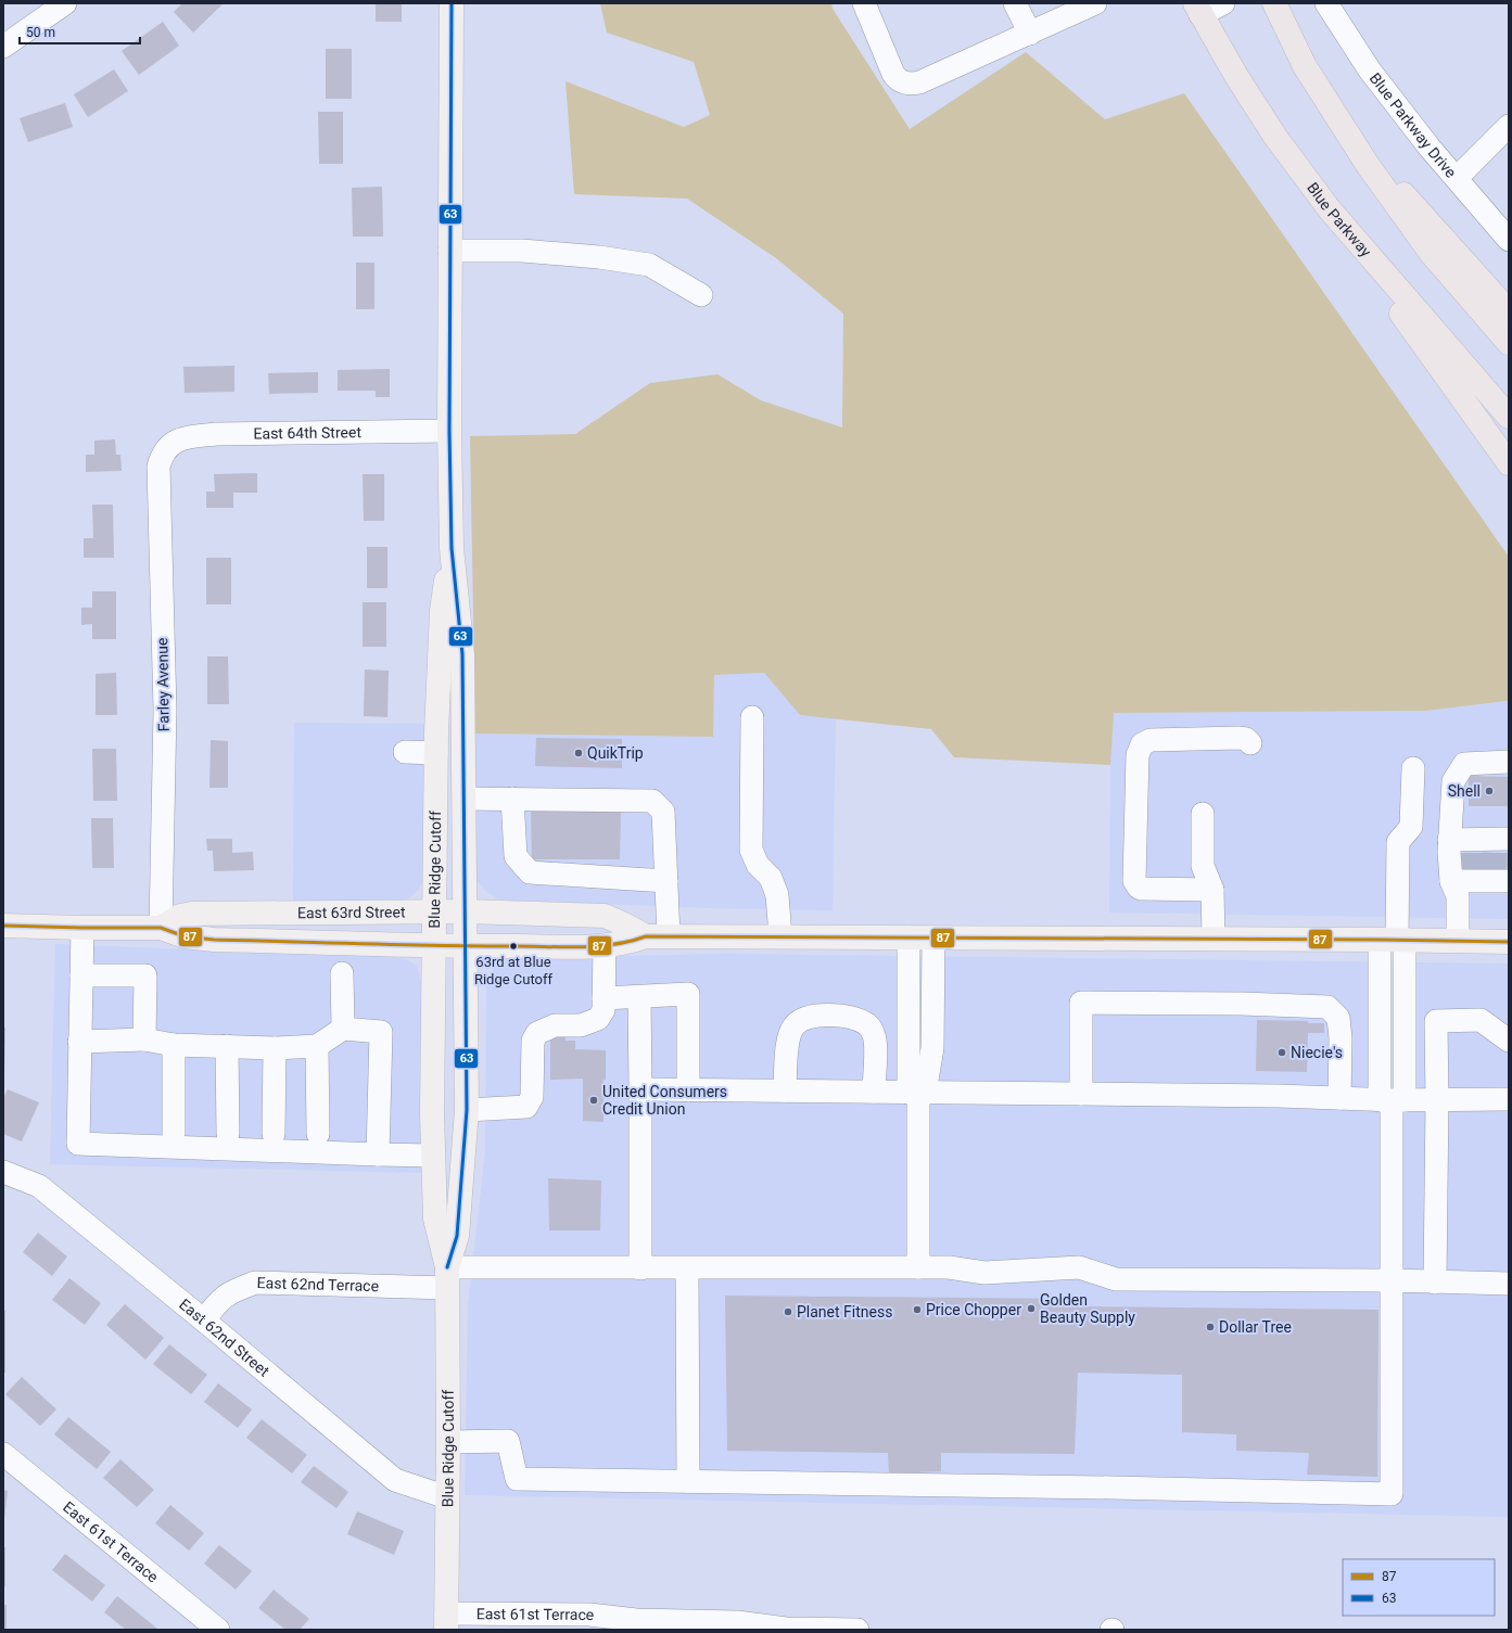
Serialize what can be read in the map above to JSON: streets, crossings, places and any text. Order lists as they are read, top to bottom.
{
  "streets": {
    "highway": ["Blue Parkway"],
    "main road": ["Blue Ridge Cutoff", "East 63rd Street"],
    "street": [
      "Blue Parkway Drive",
      "East 64th Street",
      "Farley Avenue",
      "East 62nd Terrace",
      "East 62nd Street",
      "East 61st Terrace"
    ]
  },
  "crossings": [
    ["East 64th Street", "Farley Avenue"],
    ["East 64th Street", "Blue Ridge Cutoff"],
    ["Farley Avenue", "East 63rd Street"],
    ["Blue Ridge Cutoff", "East 63rd Street"],
    ["Blue Ridge Cutoff", "East 62nd Terrace"],
    ["Blue Ridge Cutoff", "East 62nd Street"],
    ["Blue Ridge Cutoff", "East 61st Terrace"],
    ["East 62nd Terrace", "East 62nd Street"]
  ],
  "places": [
    "QuikTrip",
    "Shell",
    "63rd at Blue Ridge Cutoff",
    "Niecie's",
    "United Consumers Credit Union",
    "Golden Beauty Supply",
    "Price Chopper",
    "Planet Fitness",
    "Dollar Tree"
  ],
  "lines": ["transit line 63", "transit line 87"],
  "legend": ["87", "63"],
  "scale_bar": "50 m"
}
